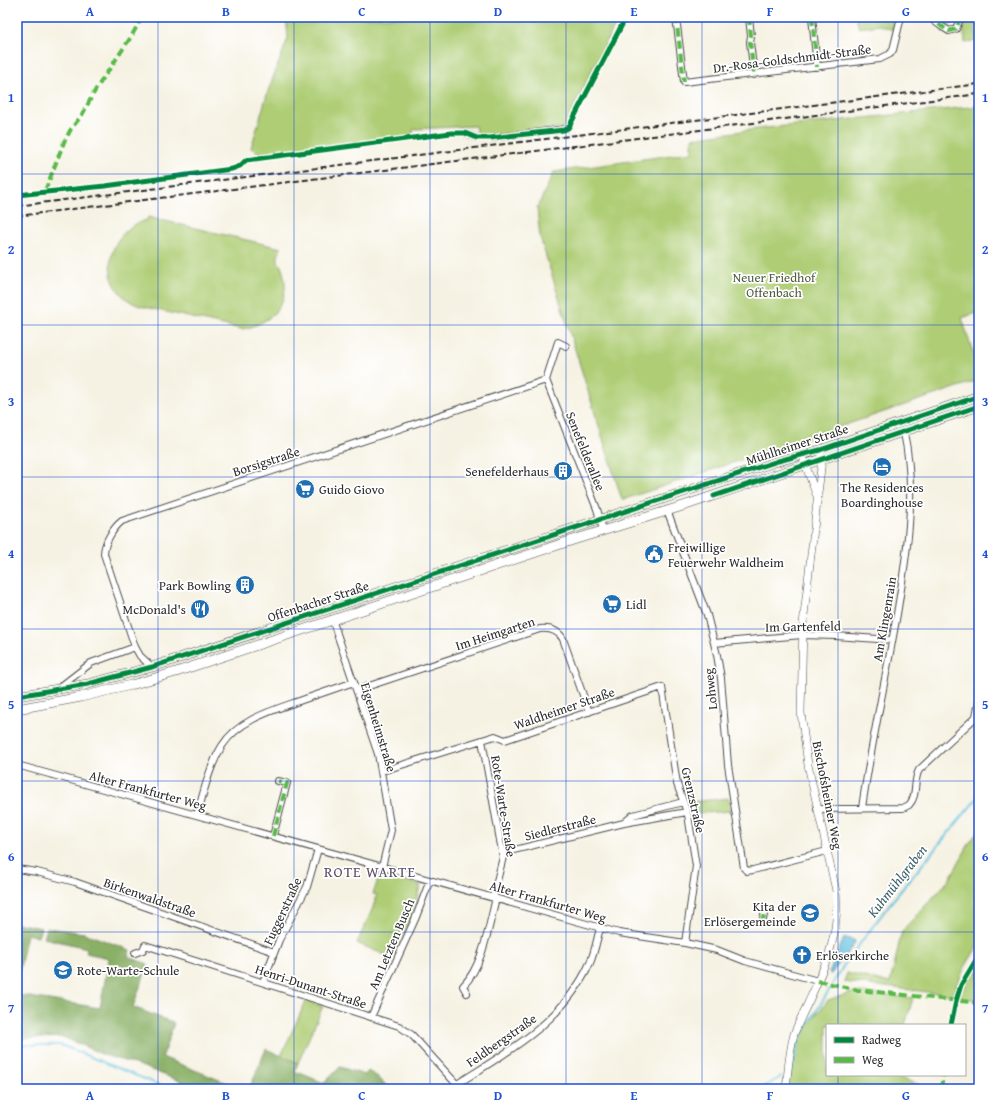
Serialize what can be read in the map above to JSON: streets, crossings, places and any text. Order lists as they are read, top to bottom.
{
  "streets": {
    "main road": ["Mühlheimer Straße", "Offenbacher Straße"],
    "street": [
      "Dr.-Rosa-Goldschmidt-Straße",
      "Senefelderallee",
      "Borsigstraße",
      "Am Klingenrain",
      "Im Gartenfeld",
      "Im Heimgarten",
      "Lohweg",
      "Waldheimer Straße",
      "Eigenheimstraße",
      "Alter Frankfurter Weg",
      "Bischofsheimer Weg",
      "Grenzstraße",
      "Rote-Warte-Straße",
      "Siedlerstraße",
      "Birkenwaldstraße",
      "Fuggerstraße",
      "Am Letzten Busch",
      "Henri-Dunant-Straße",
      "Feldbergstraße"
    ]
  },
  "crossings": [
    ["Mühlheimer Straße", "Offenbacher Straße"],
    ["Mühlheimer Straße", "Am Klingenrain"],
    ["Mühlheimer Straße", "Lohweg"],
    ["Mühlheimer Straße", "Bischofsheimer Weg"],
    ["Senefelderallee", "Borsigstraße"],
    ["Senefelderallee", "Offenbacher Straße"],
    ["Borsigstraße", "Offenbacher Straße"],
    ["Offenbacher Straße", "Eigenheimstraße"],
    ["Am Klingenrain", "Im Gartenfeld"],
    ["Im Gartenfeld", "Lohweg"],
    ["Im Gartenfeld", "Bischofsheimer Weg"],
    ["Im Heimgarten", "Waldheimer Straße"],
    ["Im Heimgarten", "Eigenheimstraße"],
    ["Lohweg", "Bischofsheimer Weg"],
    ["Waldheimer Straße", "Eigenheimstraße"],
    ["Waldheimer Straße", "Grenzstraße"],
    ["Waldheimer Straße", "Rote-Warte-Straße"],
    ["Eigenheimstraße", "Alter Frankfurter Weg"],
    ["Alter Frankfurter Weg", "Bischofsheimer Weg"],
    ["Alter Frankfurter Weg", "Grenzstraße"],
    ["Alter Frankfurter Weg", "Rote-Warte-Straße"],
    ["Alter Frankfurter Weg", "Fuggerstraße"],
    ["Alter Frankfurter Weg", "Am Letzten Busch"],
    ["Alter Frankfurter Weg", "Feldbergstraße"],
    ["Grenzstraße", "Siedlerstraße"],
    ["Rote-Warte-Straße", "Siedlerstraße"],
    ["Birkenwaldstraße", "Fuggerstraße"],
    ["Fuggerstraße", "Henri-Dunant-Straße"],
    ["Am Letzten Busch", "Henri-Dunant-Straße"],
    ["Henri-Dunant-Straße", "Feldbergstraße"]
  ],
  "districts": ["ROTE WARTE"],
  "water": ["Kuhmühlgraben"],
  "parks": ["Neuer Friedhof Offenbach"],
  "places": {
    "hotel": ["The Residences Boardinghouse"],
    "building": ["Senefelderhaus", "Park Bowling"],
    "supermarket": ["Guido Giovo", "Lidl"],
    "public building": ["Freiwillige Feuerwehr Waldheim"],
    "restaurant": ["McDonald's"],
    "school or university": ["Kita der Erlösergemeinde", "Rote-Warte-Schule"],
    "church": ["Erlöserkirche"]
  },
  "legend": ["Radweg", "Weg"],
  "grid": {
    "columns": [
      "A",
      "B",
      "C",
      "D",
      "E",
      "F",
      "G"
    ],
    "rows": [
      "1",
      "2",
      "3",
      "4",
      "5",
      "6",
      "7"
    ]
  }
}
